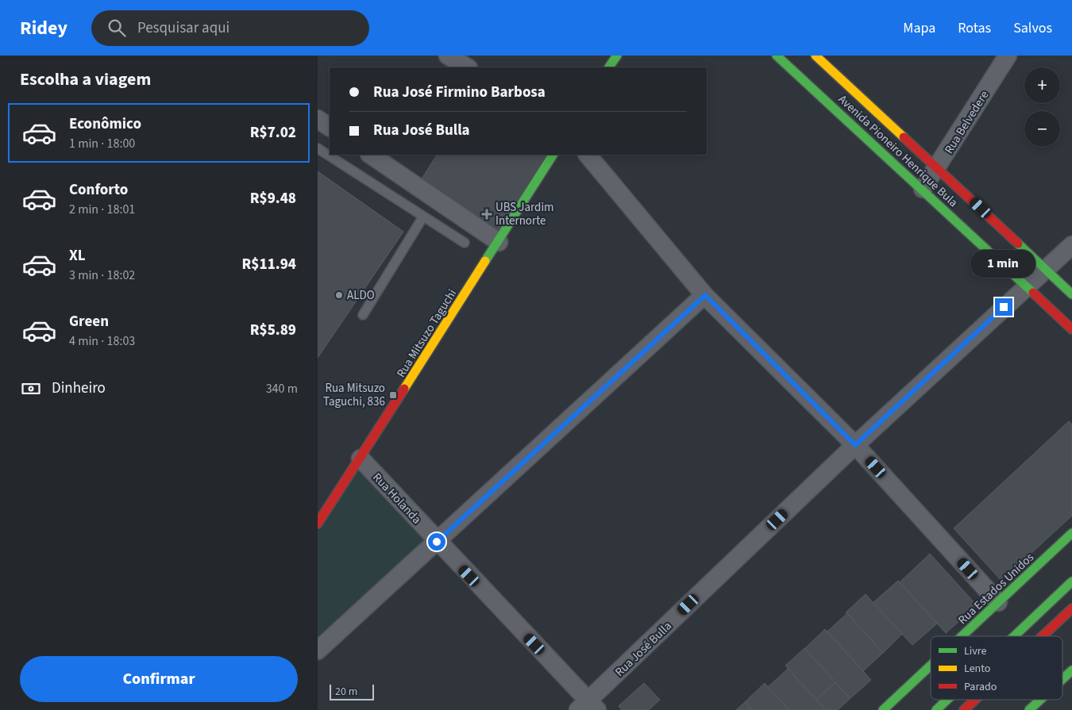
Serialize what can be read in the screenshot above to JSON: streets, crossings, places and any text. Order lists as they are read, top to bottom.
{
  "streets": {
    "main road": ["Avenida Pioneiro Henrique Bula", "Rua Mitsuzo Taguchi", "Rua Estados Unidos"],
    "street": ["Rua Belvedere", "Rua Holanda", "Rua José Bulla"]
  },
  "crossings": [
    ["Rua Belvedere", "Avenida Pioneiro Henrique Bula"],
    ["Avenida Pioneiro Henrique Bula", "Rua José Bulla"],
    ["Rua Mitsuzo Taguchi", "Rua Holanda"],
    ["Rua Holanda", "Rua José Bulla"]
  ],
  "places": {
    "health": ["UBS Jardim Internorte"],
    "other": ["ALDO"],
    "transit": ["Rua Mitsuzo Taguchi, 836"]
  },
  "legend": ["Livre", "Lento", "Parado"],
  "scale_bar": "20 m",
  "page": {
    "header": "Ridey",
    "search": "Pesquisar aqui",
    "nav": ["Mapa", "Rotas", "Salvos"],
    "heading": "Escolha a viagem",
    "map_buttons": ["+", "−"],
    "banner": ["Rua José Firmino Barbosa", "Rua José Bulla"],
    "list": [
      {
        "name": "Econômico",
        "note": "1 min · 18:00",
        "value": "R$7.02"
      },
      {
        "name": "Conforto",
        "note": "2 min · 18:01",
        "value": "R$9.48"
      },
      {
        "name": "XL",
        "note": "3 min · 18:02",
        "value": "R$11.94"
      },
      {
        "name": "Green",
        "note": "4 min · 18:03",
        "value": "R$5.89"
      }
    ],
    "bubble": "1 min",
    "pay": ["Dinheiro", "340 m"],
    "buttons": "Confirmar",
    "scale": "20 m"
  }
}
